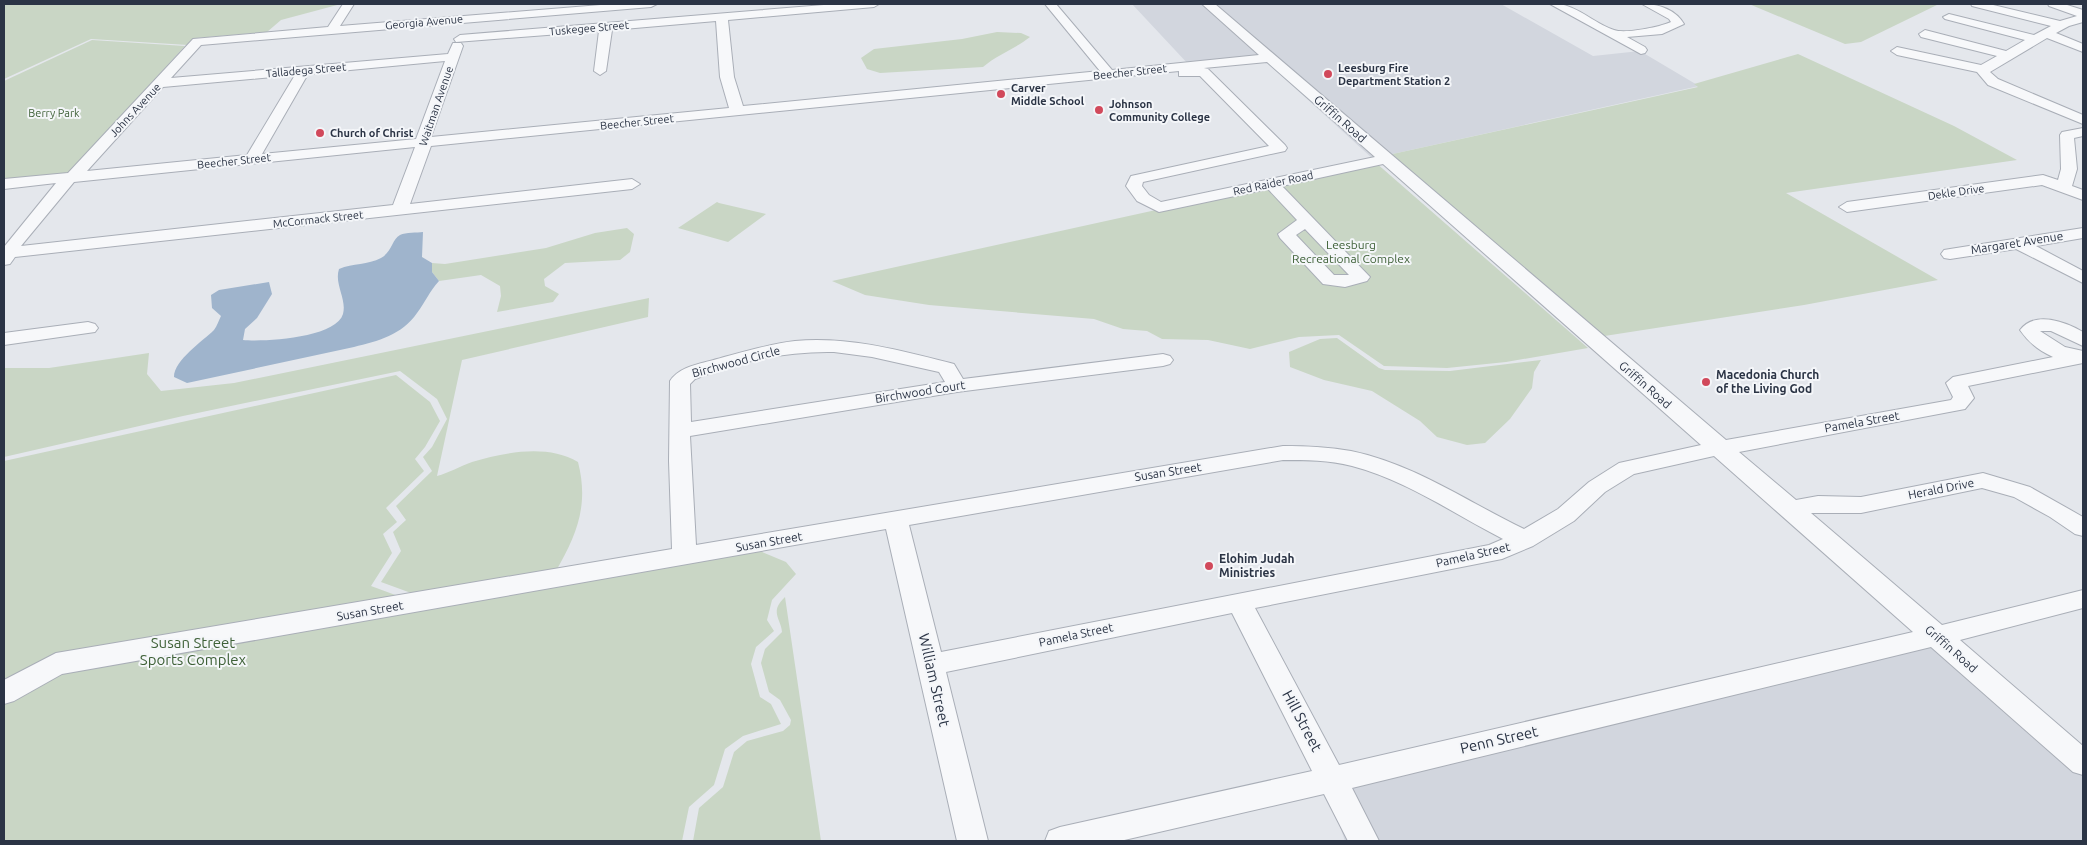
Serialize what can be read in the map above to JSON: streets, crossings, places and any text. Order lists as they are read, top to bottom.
{
  "streets": {
    "street": [
      "Georgia Avenue",
      "Tuskegee Street",
      "Talladega Street",
      "Beecher Street",
      "Waitman Avenue",
      "Johns Avenue",
      "Griffin Road",
      "Red Raider Road",
      "Dekle Drive",
      "McCormack Street",
      "Margaret Avenue",
      "Birchwood Circle",
      "Birchwood Court",
      "Pamela Street",
      "Susan Street",
      "Herald Drive",
      "William Street",
      "Hill Street",
      "Penn Street"
    ]
  },
  "crossings": [
    ["Georgia Avenue", "Waitman Avenue"],
    ["Georgia Avenue", "Johns Avenue"],
    ["Tuskegee Street", "Waitman Avenue"],
    ["Talladega Street", "Waitman Avenue"],
    ["Talladega Street", "Johns Avenue"],
    ["Beecher Street", "Waitman Avenue"],
    ["Beecher Street", "Johns Avenue"],
    ["Beecher Street", "Griffin Road"],
    ["Waitman Avenue", "McCormack Street"],
    ["Johns Avenue", "McCormack Street"],
    ["Griffin Road", "Red Raider Road"],
    ["Griffin Road", "Pamela Street"],
    ["Griffin Road", "Herald Drive"],
    ["Griffin Road", "Penn Street"],
    ["Birchwood Circle", "Birchwood Court"],
    ["Birchwood Circle", "Susan Street"],
    ["Pamela Street", "Susan Street"],
    ["Pamela Street", "William Street"],
    ["Pamela Street", "Hill Street"],
    ["Susan Street", "William Street"],
    ["Hill Street", "Penn Street"]
  ],
  "parks": ["Berry Park", "Leesburg Recreational Complex", "Susan Street Sports Complex"],
  "places": [
    "Leesburg Fire Department Station 2",
    "Carver Middle School",
    "Johnson Community College",
    "Church of Christ",
    "Macedonia Church of the Living God",
    "Elohim Judah Ministries"
  ]
}
